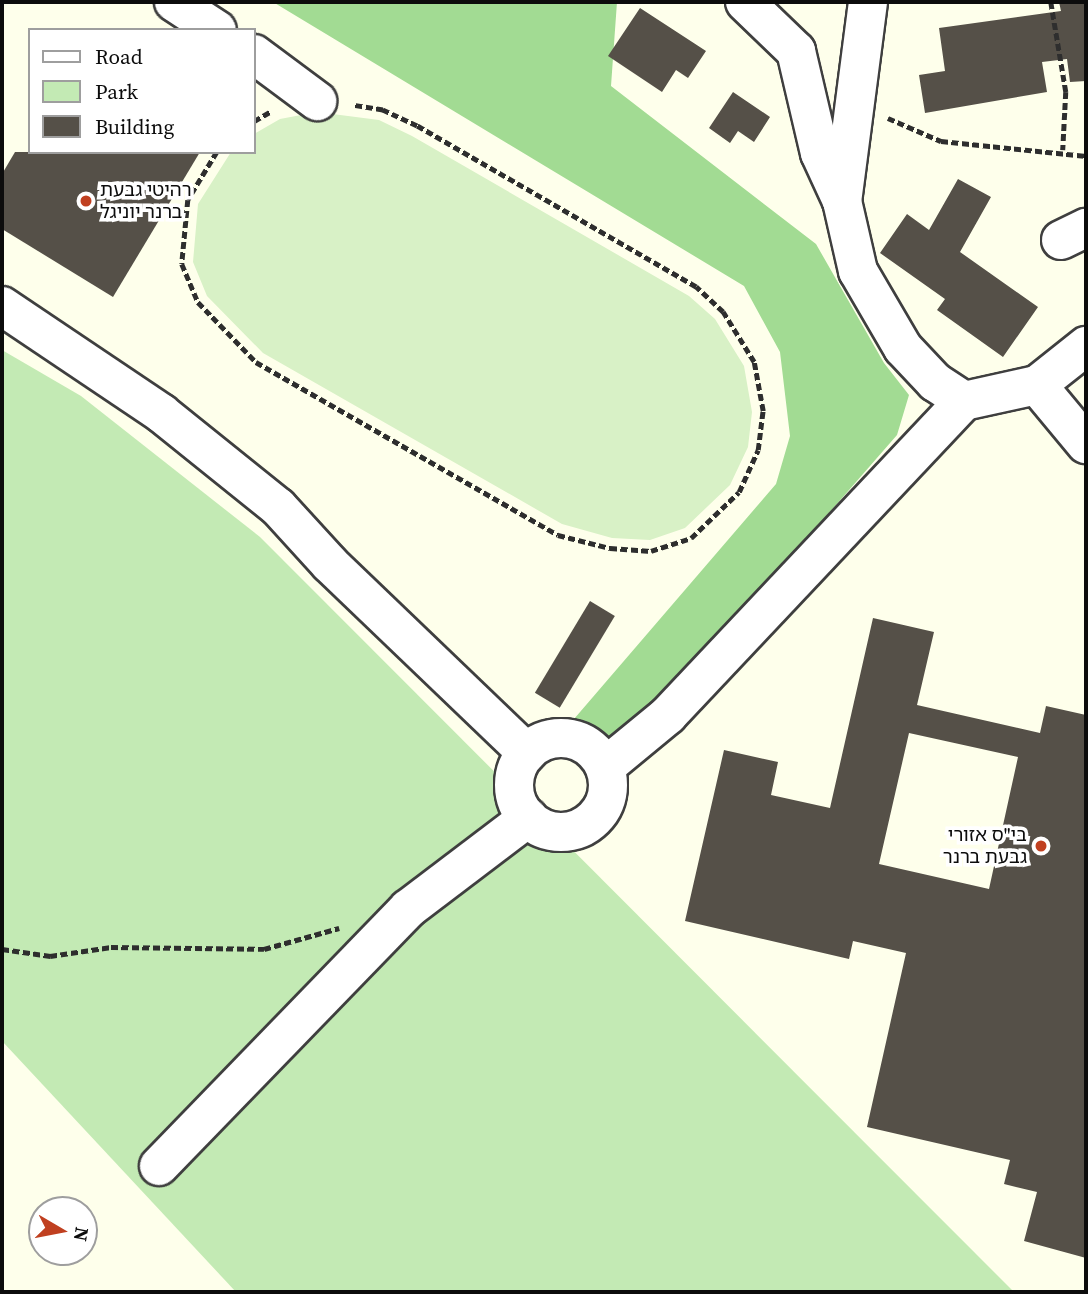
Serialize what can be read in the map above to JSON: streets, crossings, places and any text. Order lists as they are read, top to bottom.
{
  "places": ["רהיטי גבעת ברנר יוניגל", "בי\"ס אזורי גבעת ברנר"],
  "legend": ["Road", "Park", "Building"],
  "north": "right"
}
